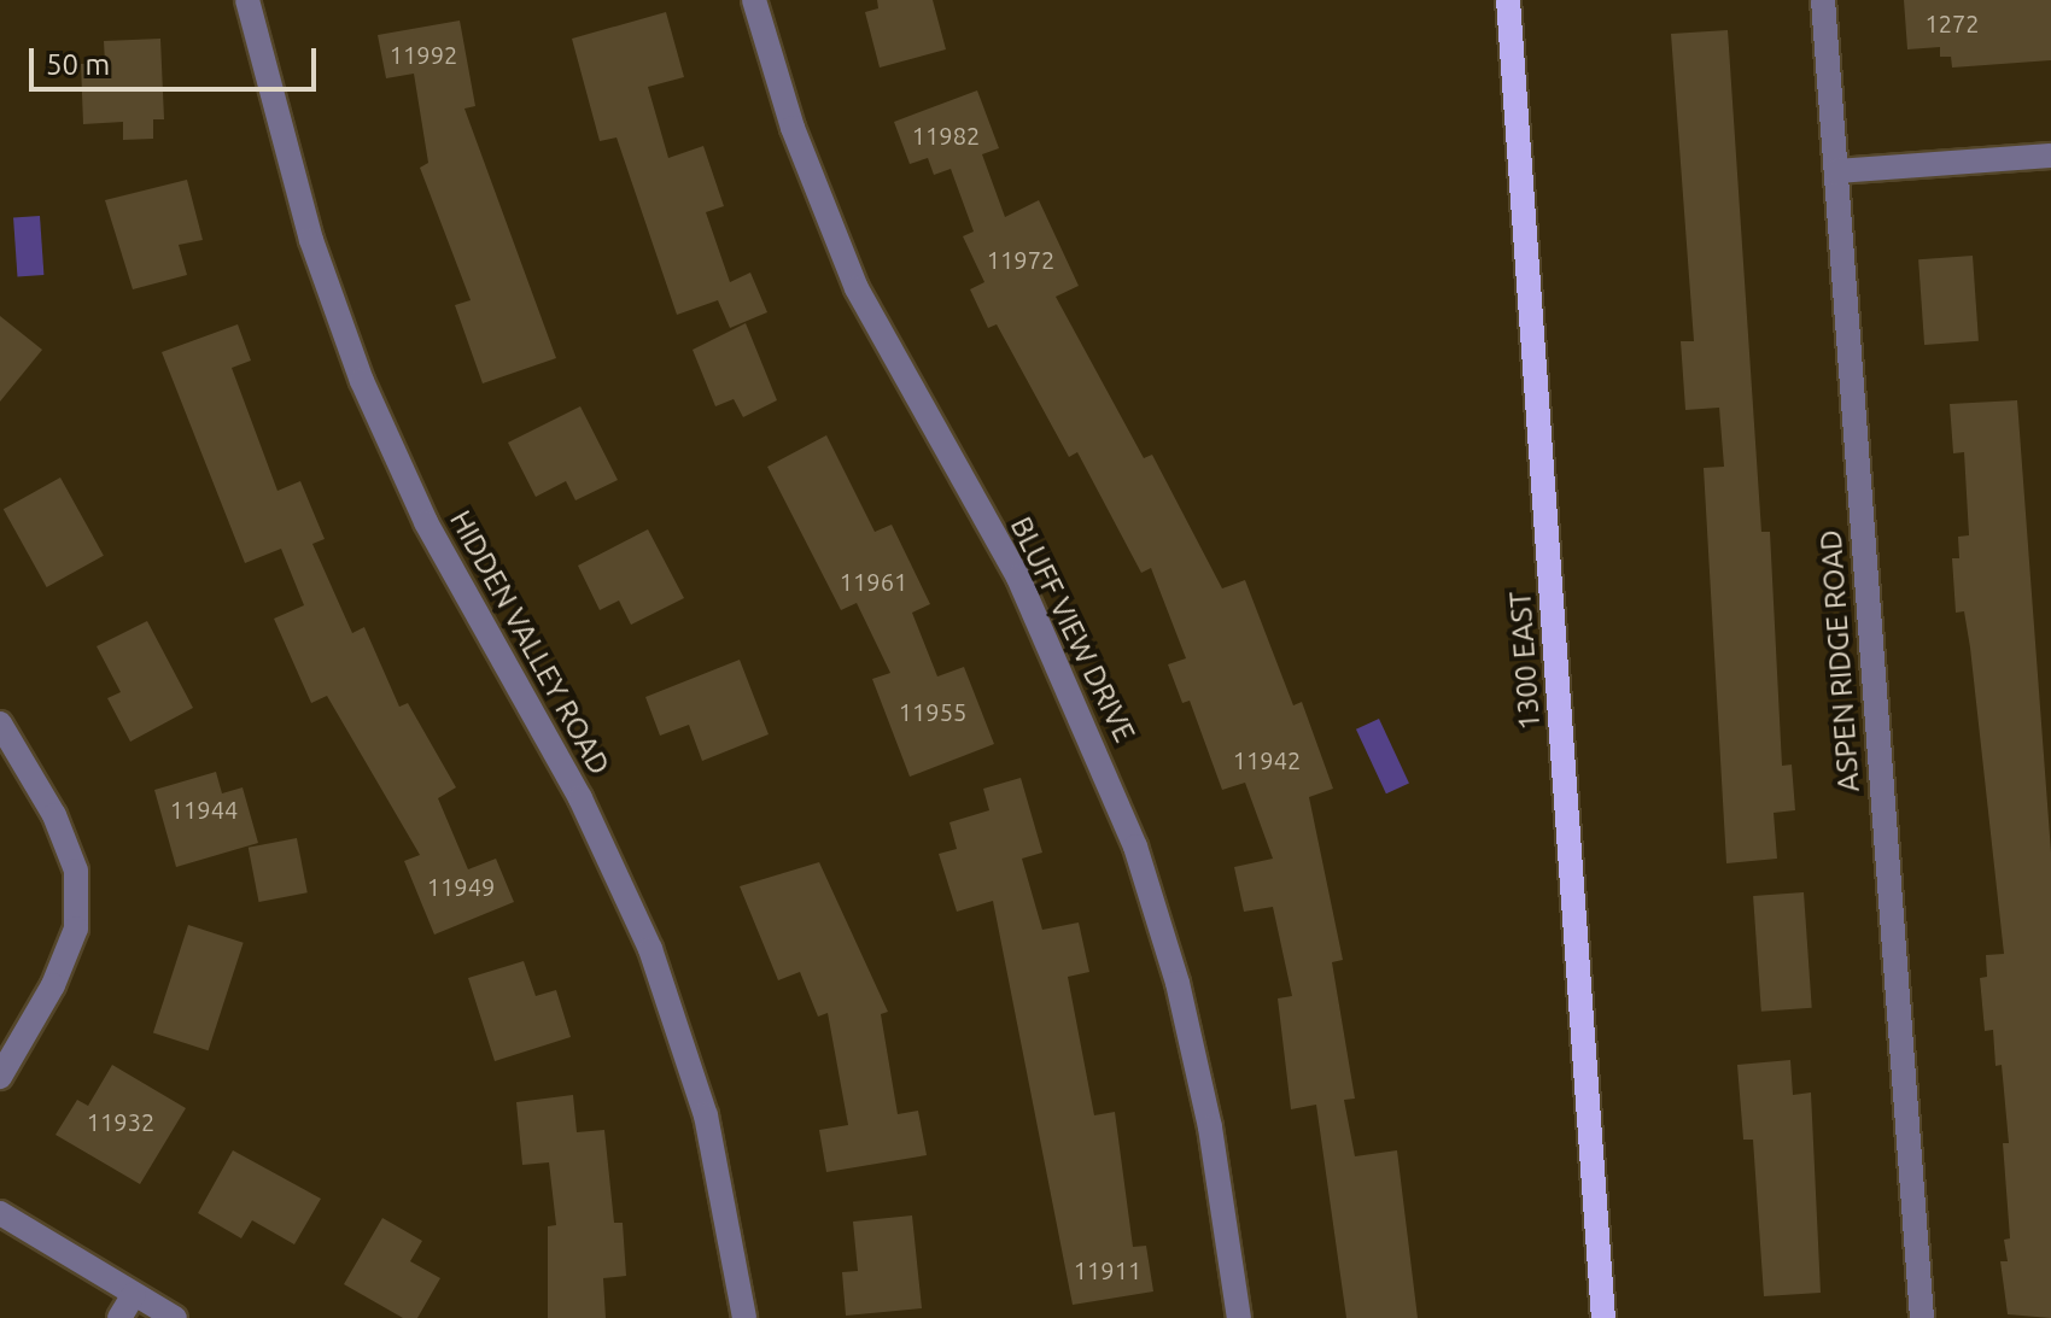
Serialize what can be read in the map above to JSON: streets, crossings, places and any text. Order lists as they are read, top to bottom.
{
  "streets": {
    "main road": ["1300 EAST"],
    "street": ["BLUFF VIEW DRIVE", "HIDDEN VALLEY ROAD", "ASPEN RIDGE ROAD"]
  },
  "house_numbers": [
    "1272",
    "11992",
    "11982",
    "11972",
    "11961",
    "11955",
    "11942",
    "11944",
    "11949",
    "11932",
    "11911"
  ],
  "scale_bar": "50 m"
}
